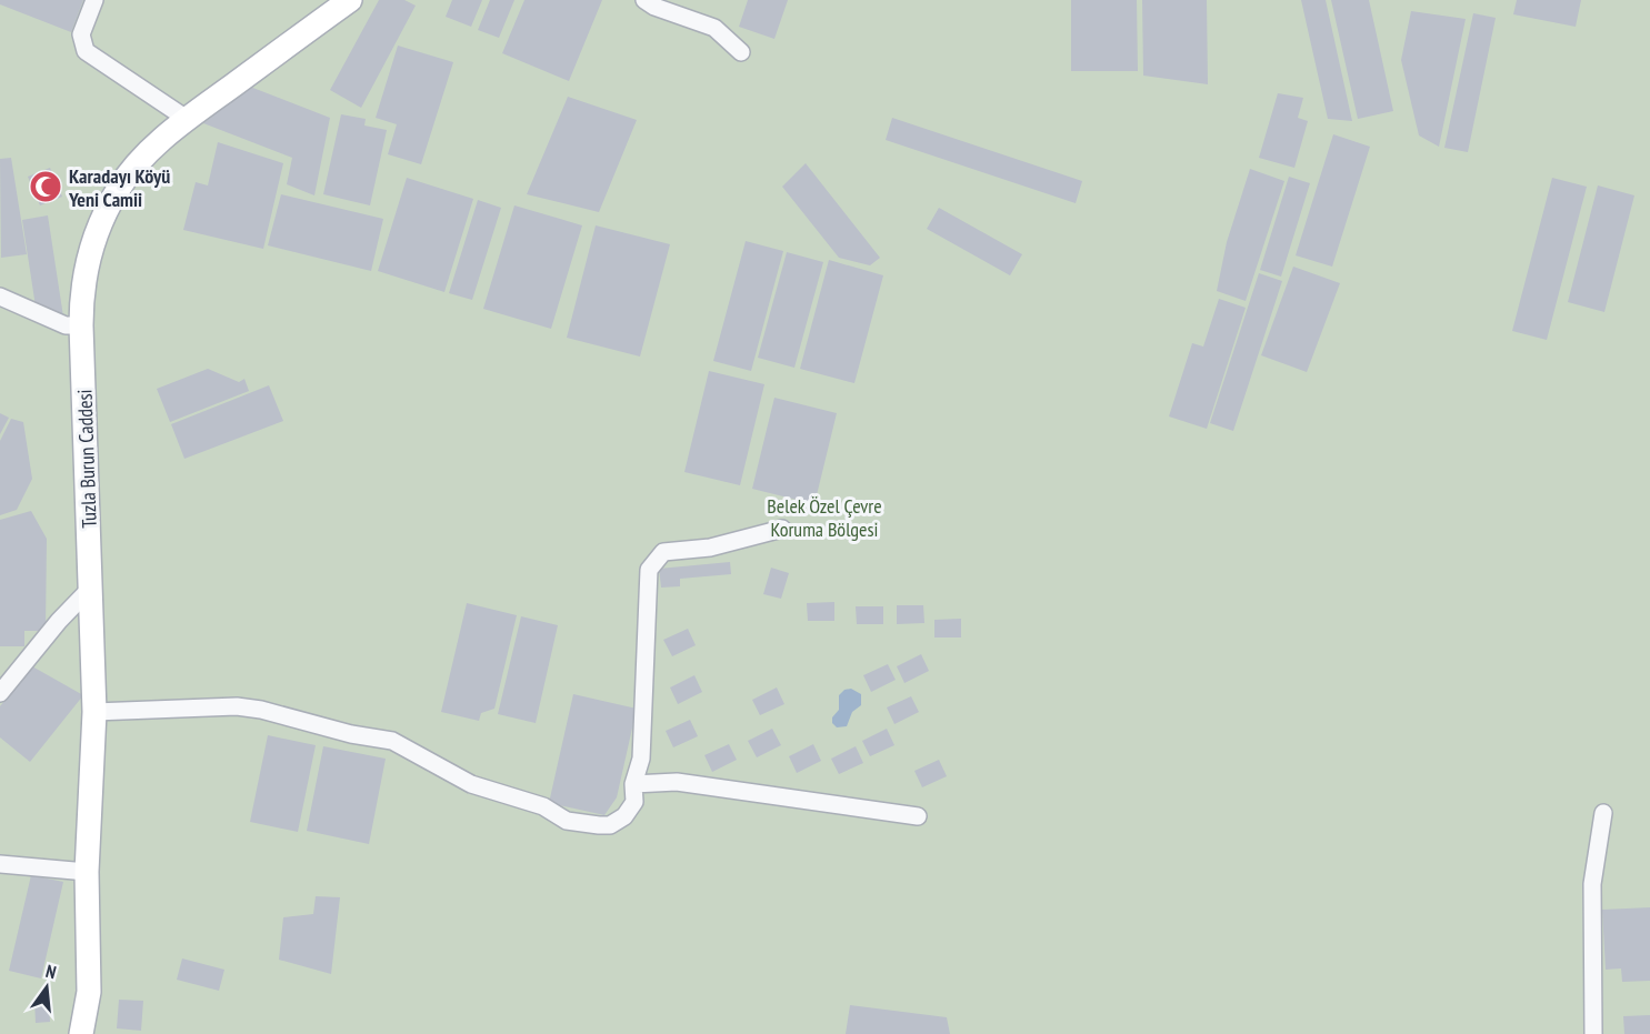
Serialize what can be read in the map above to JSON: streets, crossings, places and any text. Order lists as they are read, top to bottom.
{
  "streets": {
    "main road": ["Tuzla Burun Caddesi"]
  },
  "parks": ["Belek Özel Çevre Koruma Bölgesi"],
  "places": {
    "mosque": ["Karadayı Köyü Yeni Camii"]
  },
  "north": "top"
}
